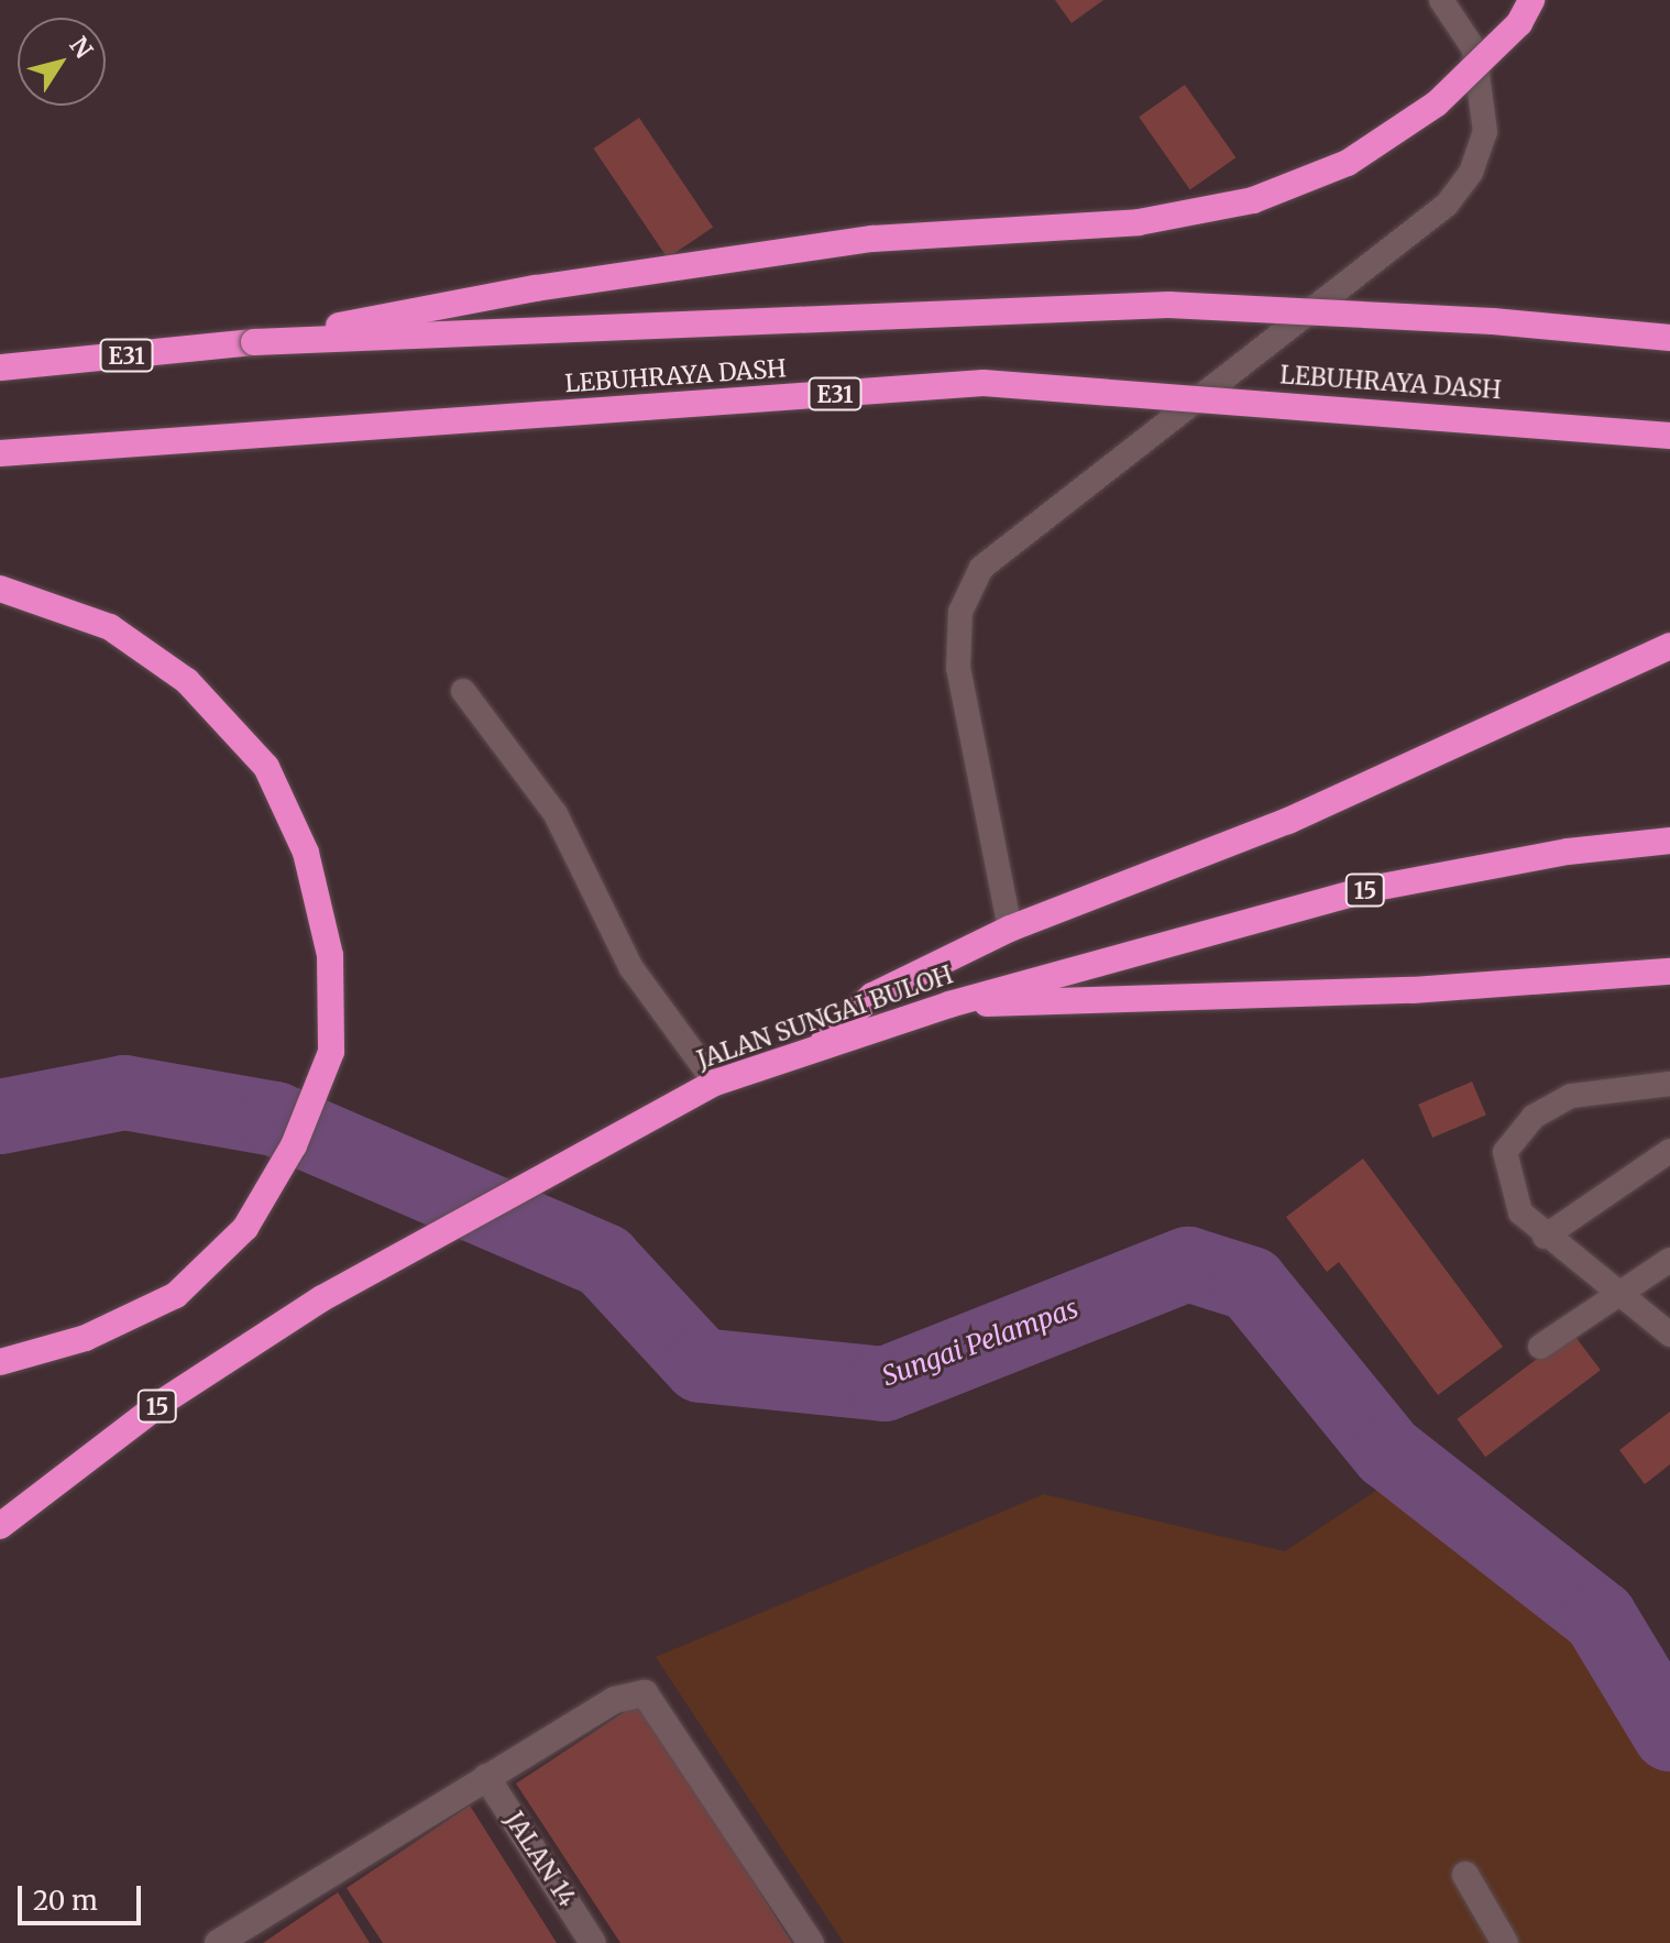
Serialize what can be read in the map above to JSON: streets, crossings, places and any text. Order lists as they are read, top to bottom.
{
  "streets": {
    "highway": [
      "E31",
      "LEBUHRAYA DASH",
      "15",
      "JALAN SUNGAI BULOH"
    ],
    "street": ["JALAN 14"]
  },
  "water": ["Sungai Pelampas"],
  "scale_bar": "20 m",
  "north": "top right"
}
